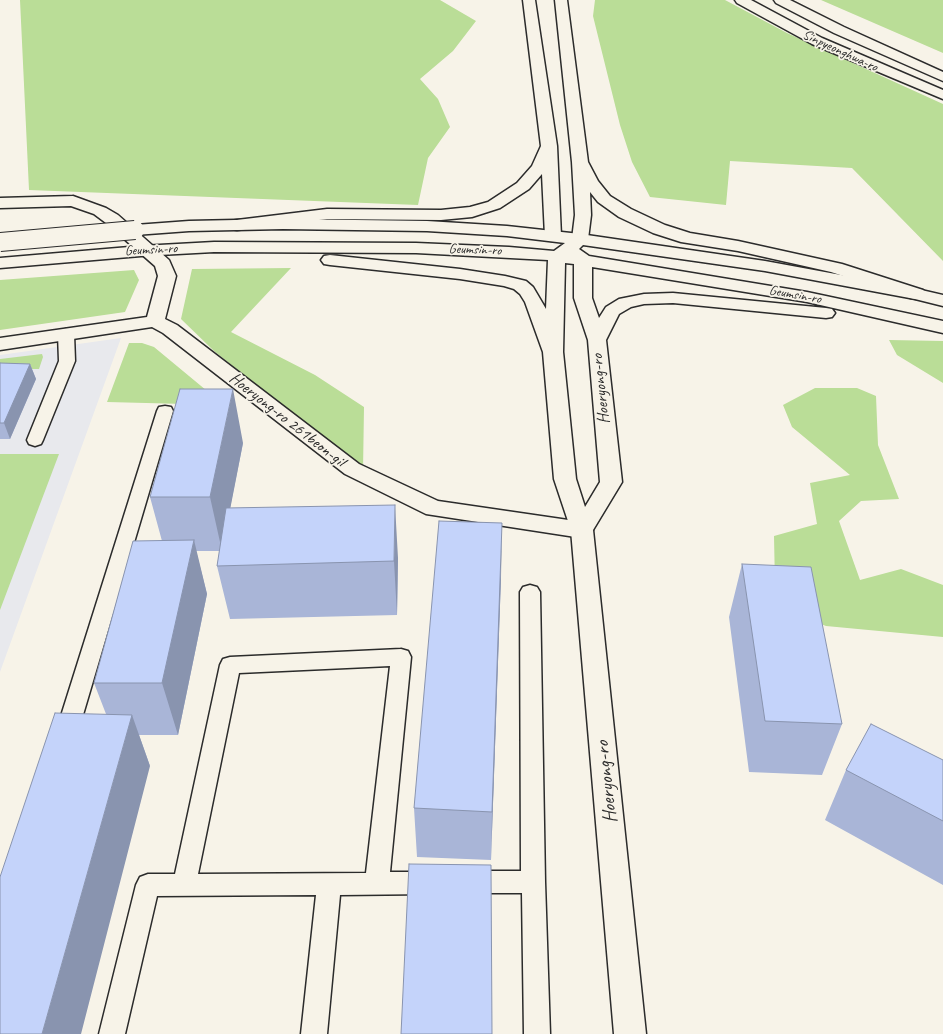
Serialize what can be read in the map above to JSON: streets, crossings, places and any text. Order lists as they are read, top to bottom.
{
  "streets": {
    "main road": [
      "Sinpyeonghwa-ro",
      "Geumsin-ro",
      "Hoeryong-ro",
      "Hoeryong-ro 261beon-gil"
    ]
  },
  "crossings": [
    ["Geumsin-ro", "Hoeryong-ro"],
    ["Hoeryong-ro", "Hoeryong-ro 261beon-gil"]
  ]
}
